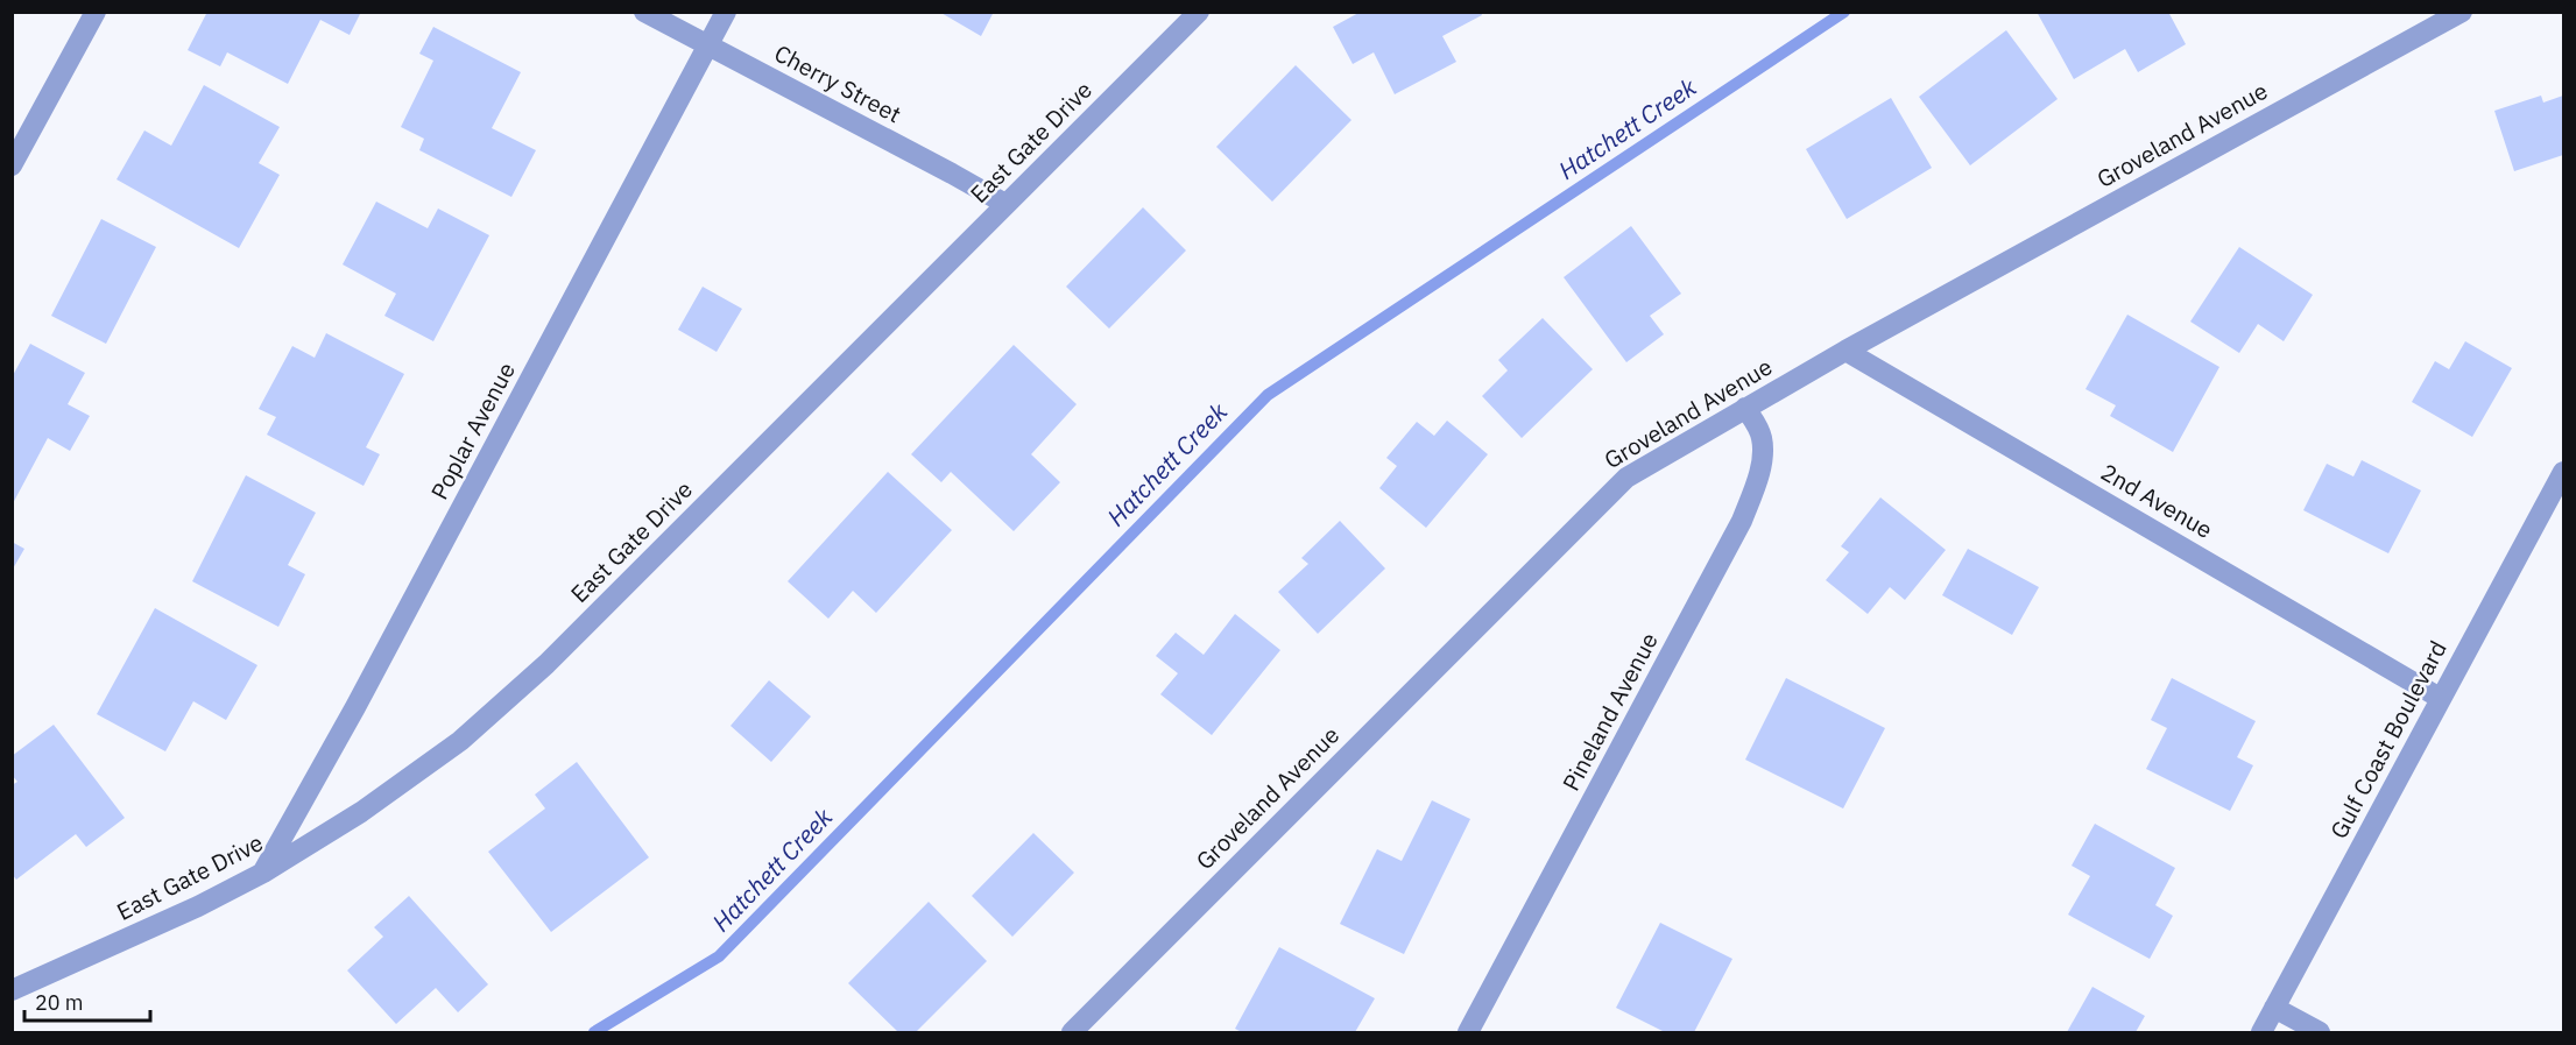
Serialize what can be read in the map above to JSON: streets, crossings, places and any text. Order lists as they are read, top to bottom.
{
  "streets": {
    "street": [
      "Cherry Street",
      "Groveland Avenue",
      "East Gate Drive",
      "Poplar Avenue",
      "2nd Avenue",
      "Pineland Avenue",
      "Gulf Coast Boulevard"
    ]
  },
  "crossings": [
    ["Cherry Street", "East Gate Drive"],
    ["Cherry Street", "Poplar Avenue"],
    ["Groveland Avenue", "2nd Avenue"],
    ["Groveland Avenue", "Pineland Avenue"],
    ["East Gate Drive", "Poplar Avenue"],
    ["2nd Avenue", "Gulf Coast Boulevard"]
  ],
  "water": ["Hatchett Creek"],
  "scale_bar": "20 m"
}
